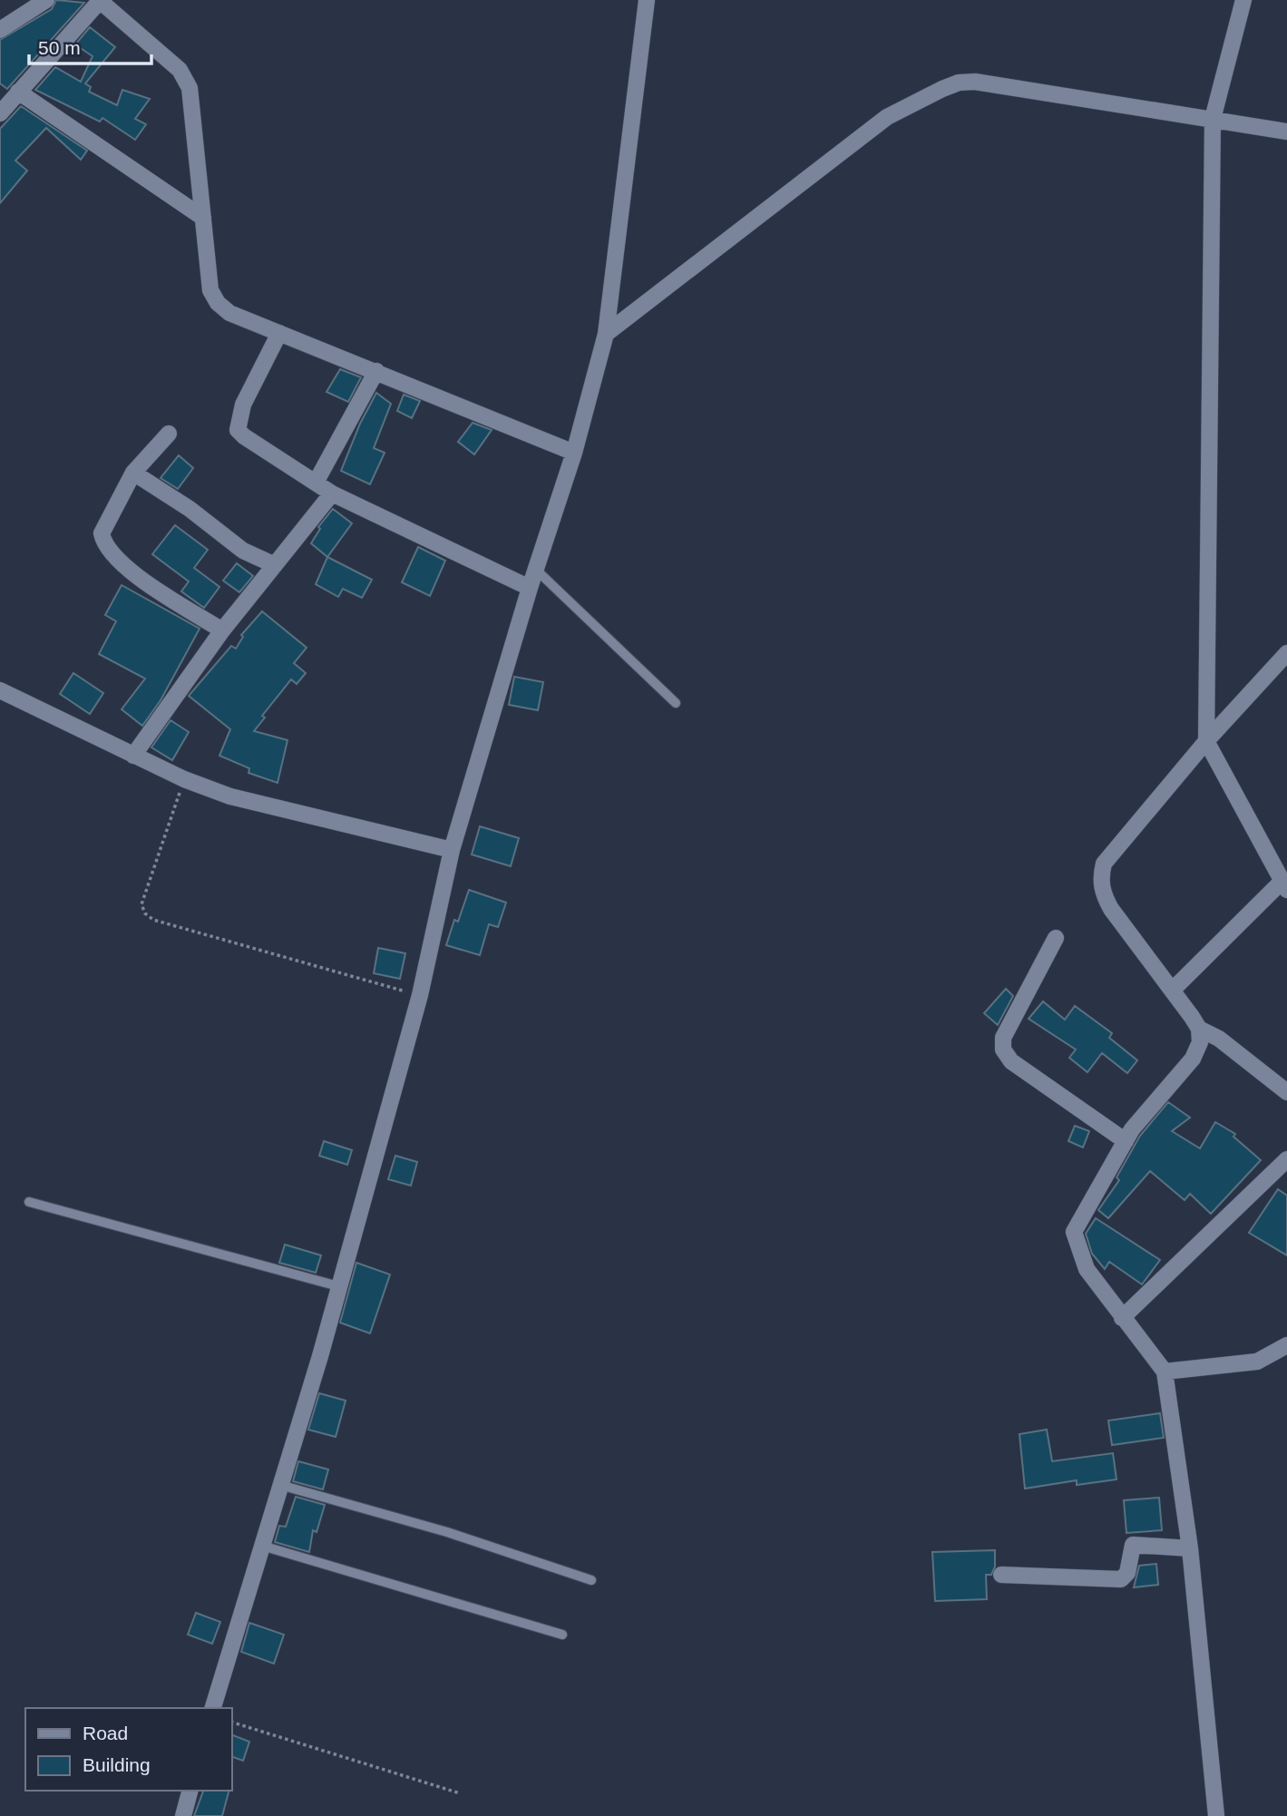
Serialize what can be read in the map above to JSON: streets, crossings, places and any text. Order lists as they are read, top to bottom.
{
  "legend": ["Road", "Building"],
  "scale_bar": "50 m"
}
